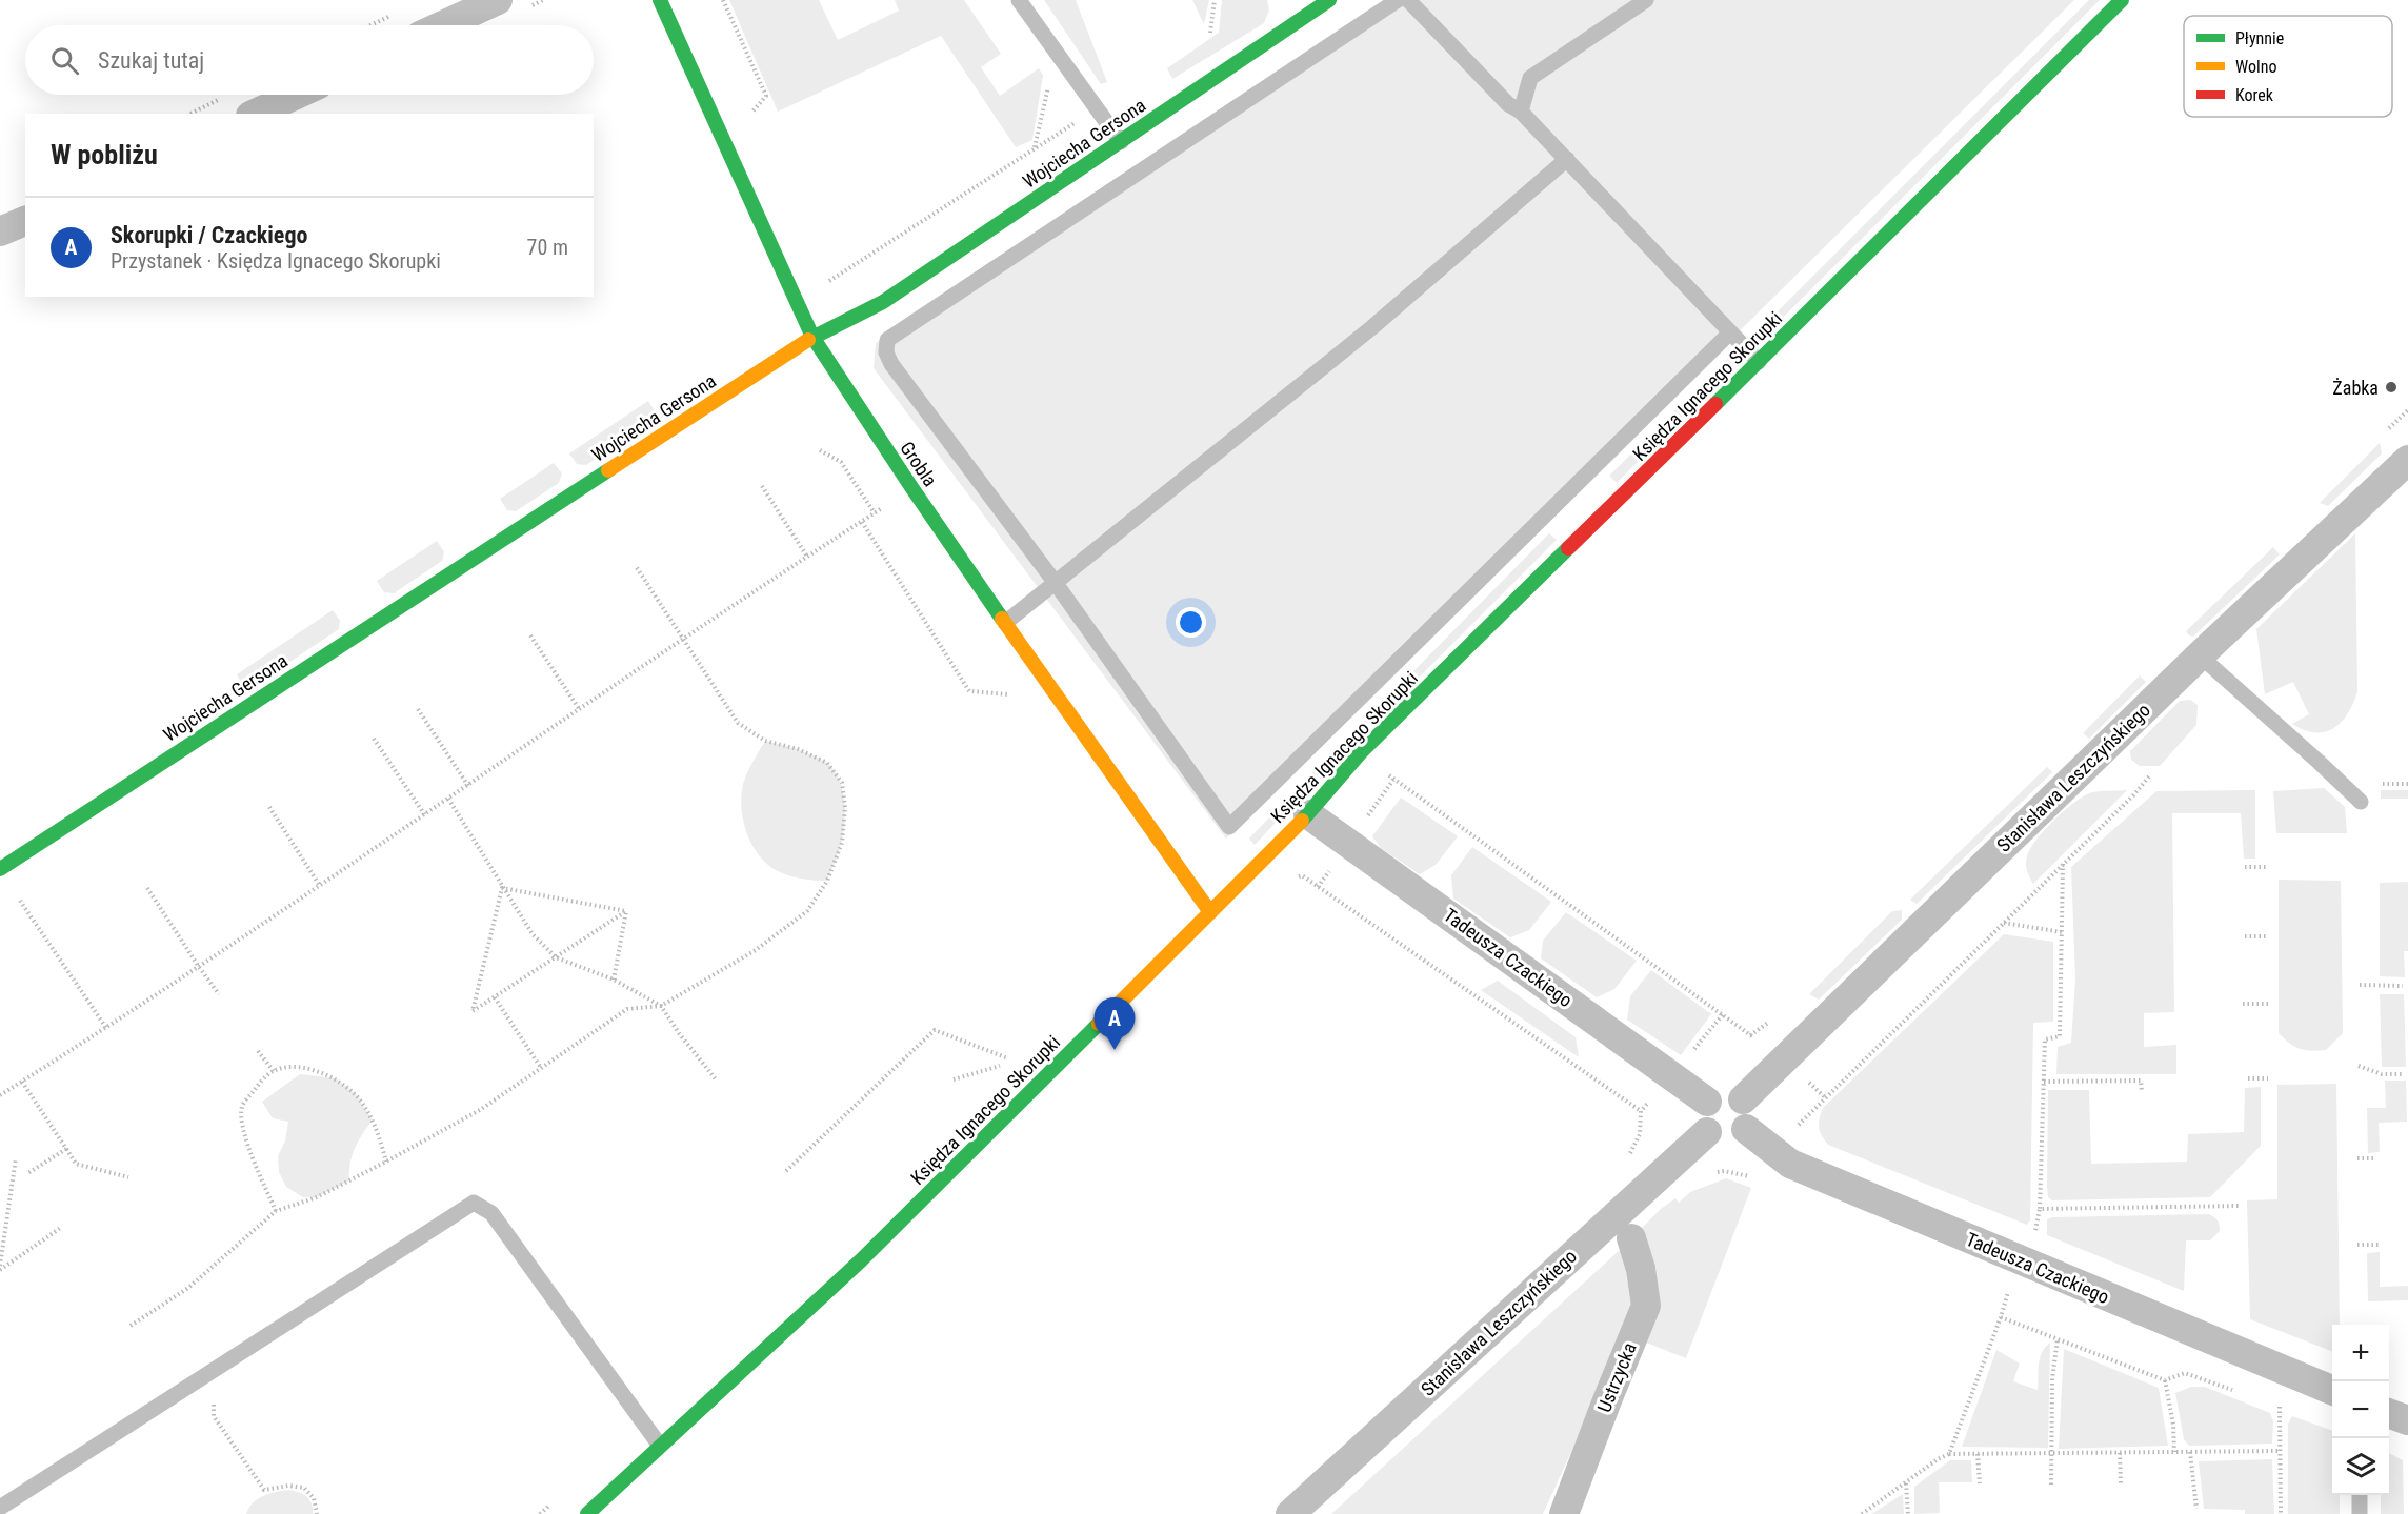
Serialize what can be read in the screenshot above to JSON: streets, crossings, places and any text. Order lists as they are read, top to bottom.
{
  "streets": {
    "street": [
      "Wojciecha Gersona",
      "Księdza Ignacego Skorupki",
      "Grobla",
      "Stanisława Leszczyńskiego",
      "Tadeusza Czackiego",
      "Ustrzycka"
    ]
  },
  "crossings": [
    ["Wojciecha Gersona", "Grobla"],
    ["Księdza Ignacego Skorupki", "Grobla"],
    ["Księdza Ignacego Skorupki", "Tadeusza Czackiego"],
    ["Stanisława Leszczyńskiego", "Tadeusza Czackiego"]
  ],
  "places": ["Żabka"],
  "legend": ["Płynnie", "Wolno", "Korek"],
  "page": {
    "search": "Szukaj tutaj",
    "heading": "W pobliżu",
    "list": [
      {
        "mark": "A",
        "name": "Skorupki / Czackiego",
        "note": "Przystanek · Księdza Ignacego Skorupki",
        "value": "70 m"
      }
    ],
    "pins": "A",
    "map_buttons": ["+", "−"]
  }
}
